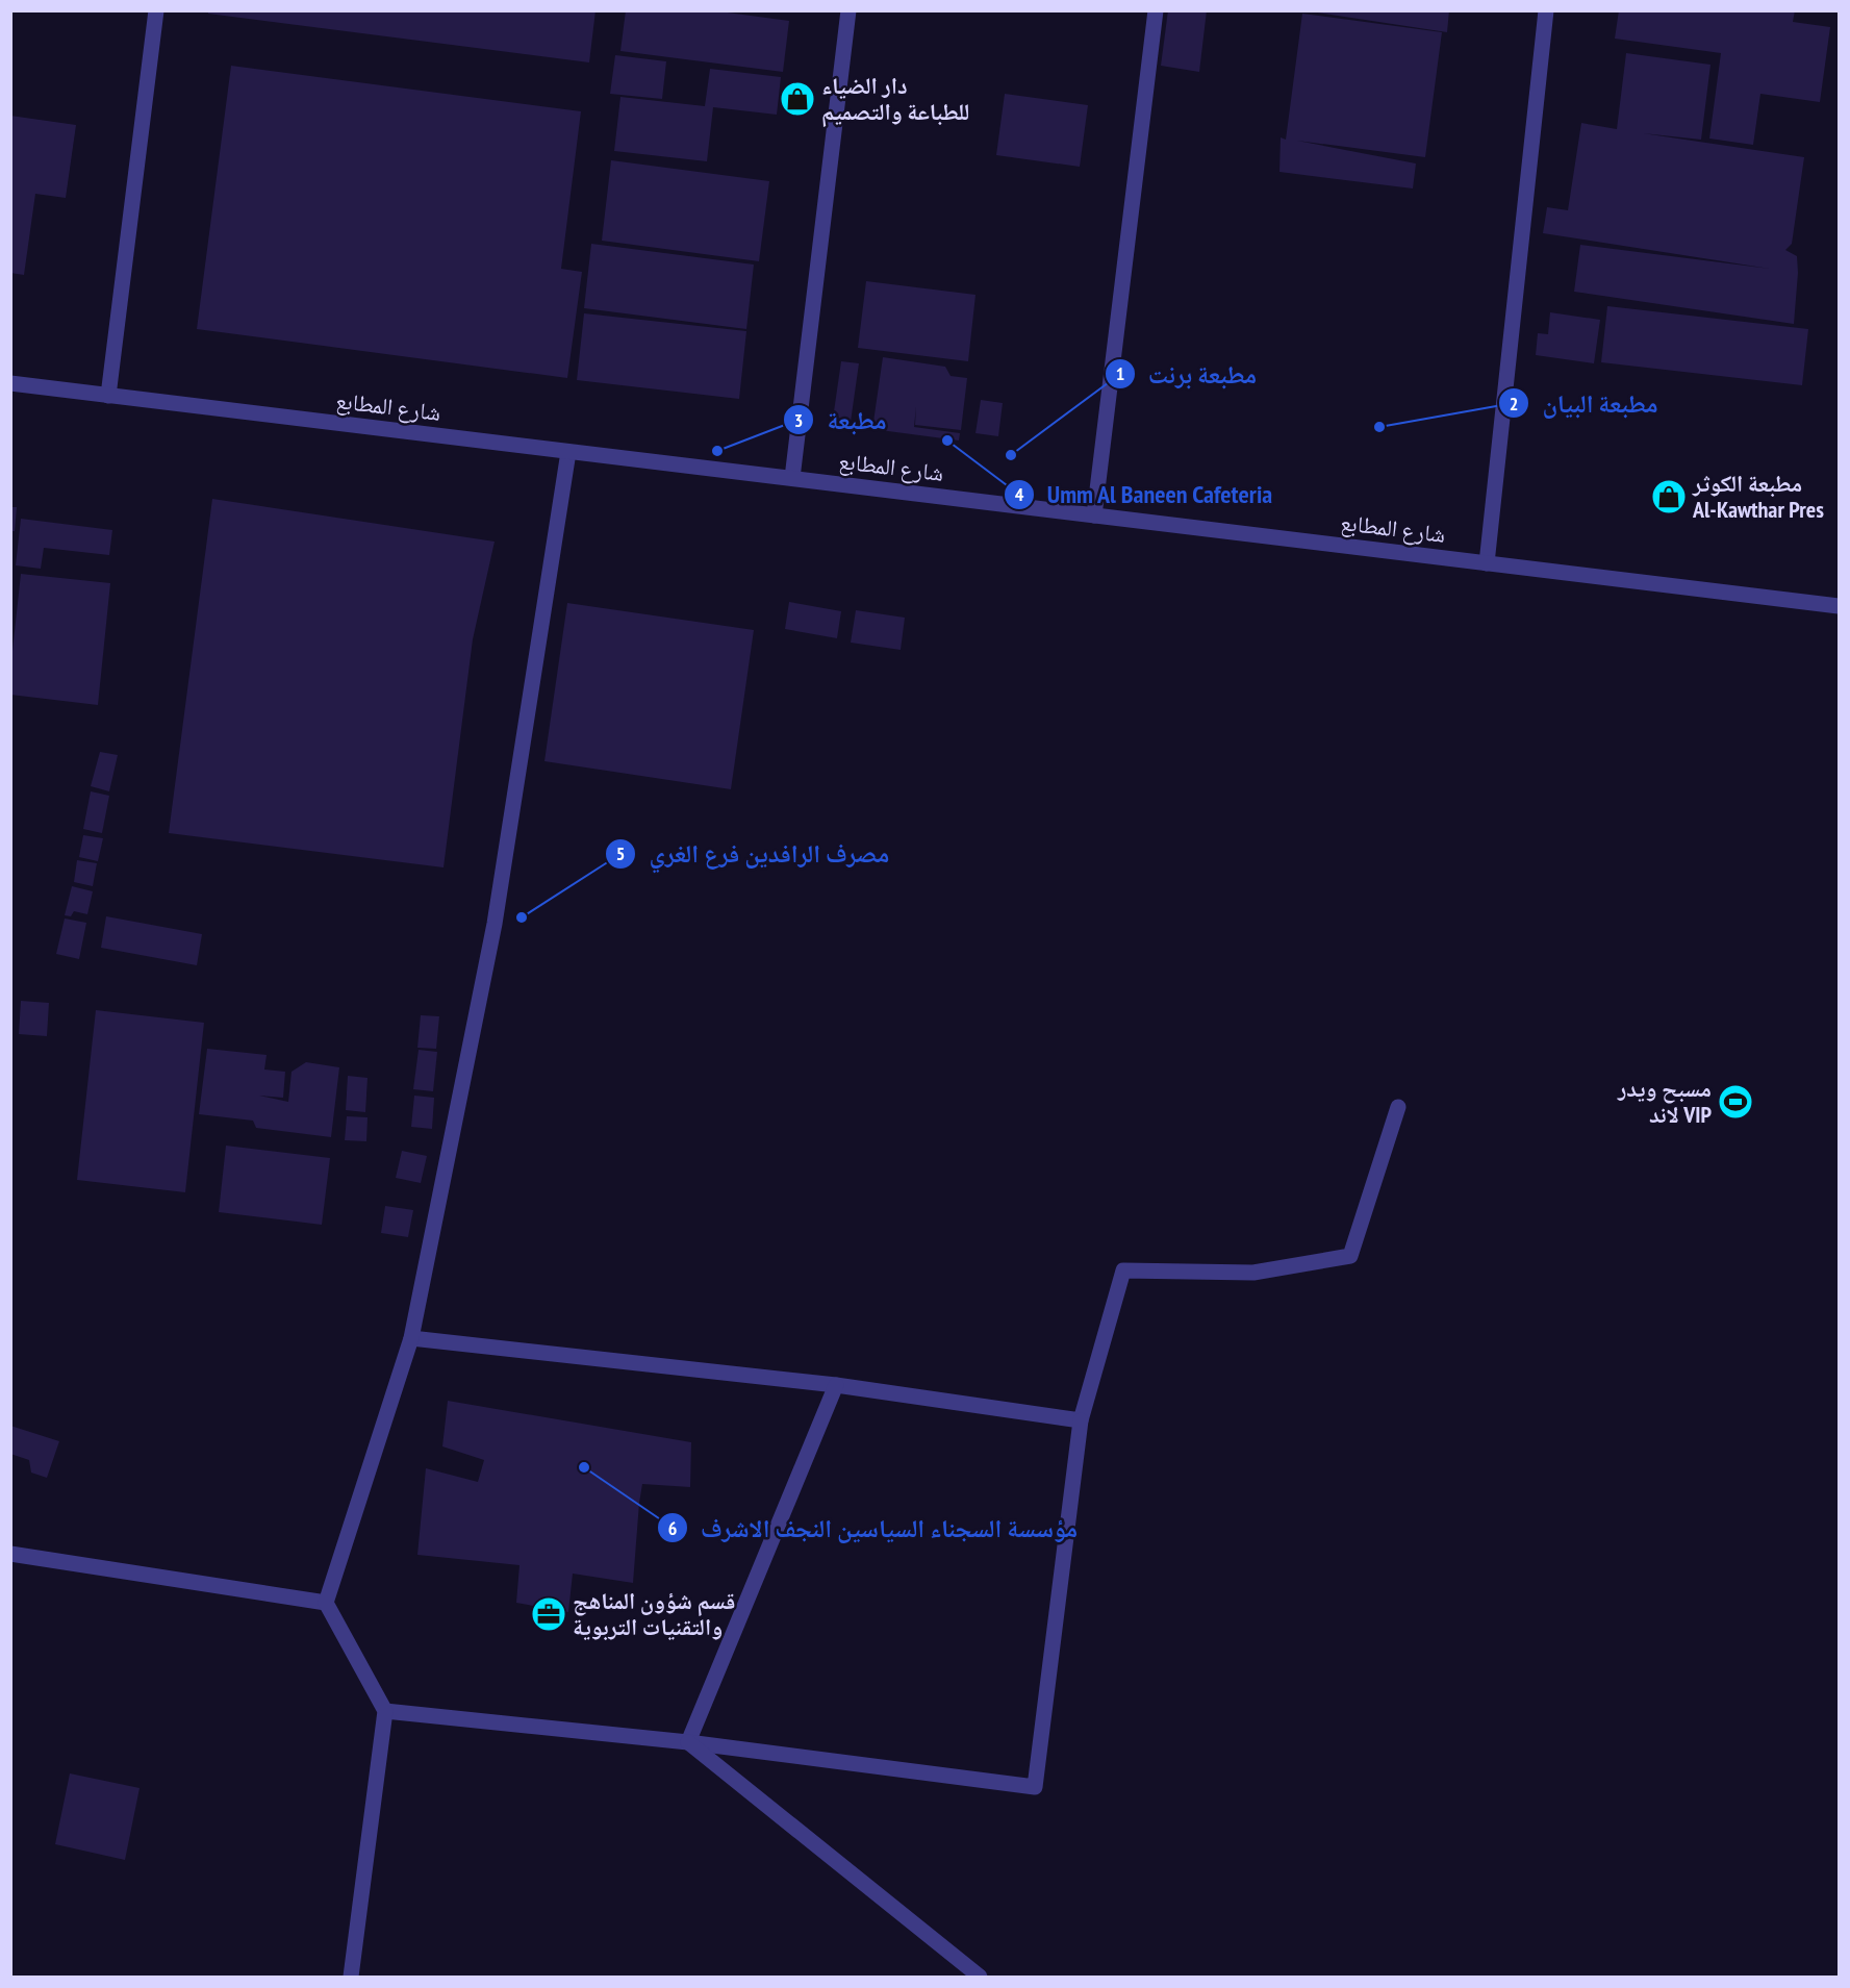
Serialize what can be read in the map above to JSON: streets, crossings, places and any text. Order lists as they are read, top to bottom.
{
  "streets": {
    "street": ["شارع المطابع"]
  },
  "places": {
    "shop": ["دار الضياء للطباعة والتصميم", "مطبعة الكوثر Al-Kawthar Pres"],
    "other": [
      "مطبعة البيان",
      "Umm Al Baneen Cafeteria",
      "مطبعة",
      "مطبعة برنت",
      "مصرف الرافدين فرع الغري",
      "مؤسسة السجناء السياسين النجف الاشرف"
    ],
    "sports": ["مسبح ويدر لاند VIP"],
    "office": ["قسم شؤون المناهج والتقنيات التربوية"]
  }
}
